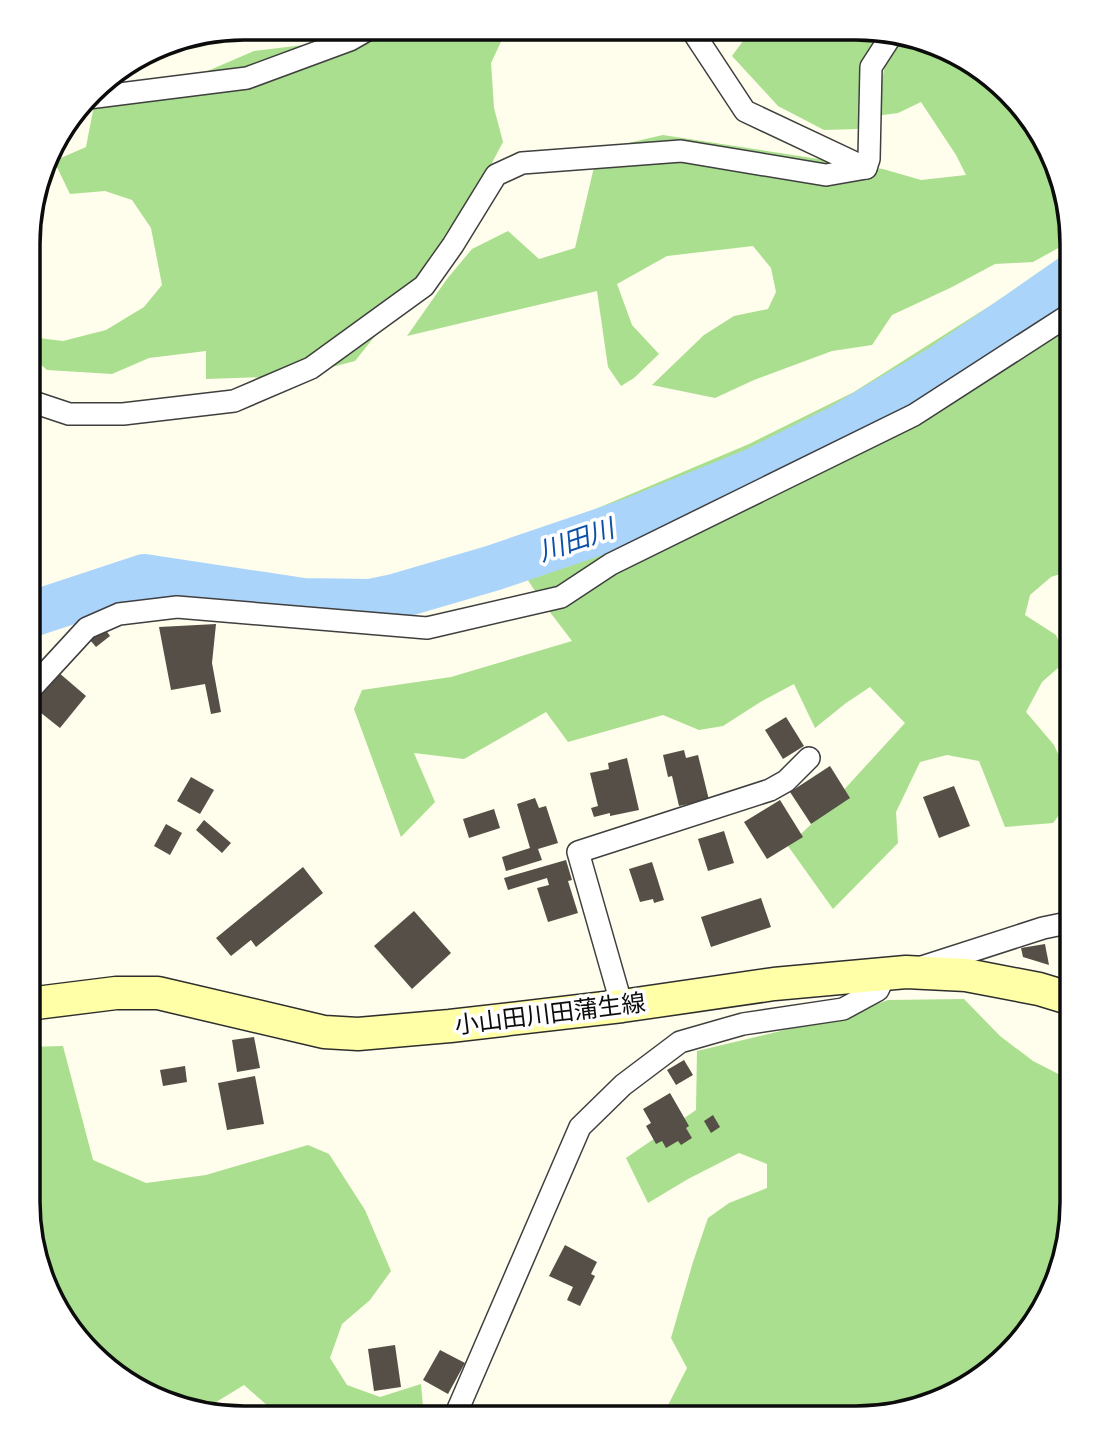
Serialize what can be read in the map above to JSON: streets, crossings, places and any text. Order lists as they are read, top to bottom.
{
  "streets": {
    "main road": ["小山田川田蒲生線"]
  },
  "water": ["川田川"]
}
